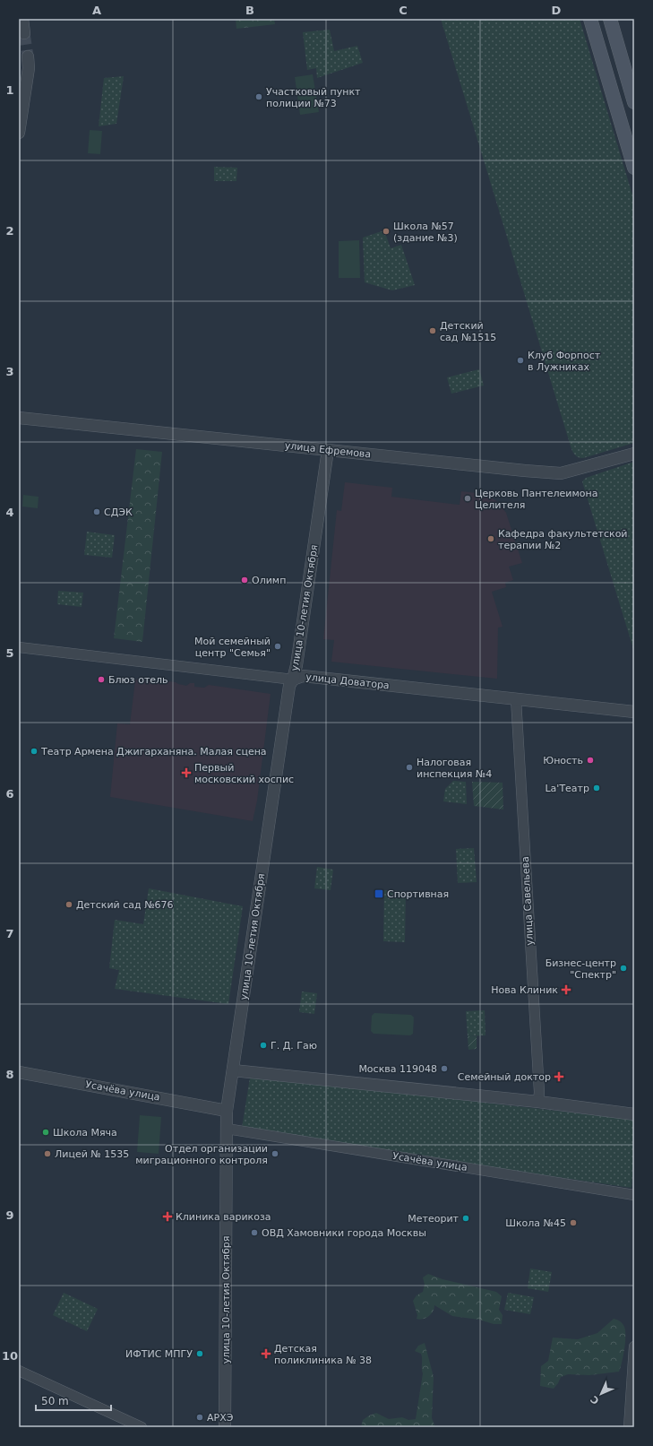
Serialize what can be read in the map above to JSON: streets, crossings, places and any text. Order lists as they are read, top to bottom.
{
  "streets": {
    "street": [
      "улица Ефремова",
      "улица 10-летия Октября",
      "улица Доватора",
      "улица Савельева",
      "Усачёва улица"
    ]
  },
  "crossings": [
    ["улица Ефремова", "улица 10-летия Октября"],
    ["улица 10-летия Октября", "улица Доватора"],
    ["улица 10-летия Октября", "Усачёва улица"],
    ["улица Доватора", "улица Савельева"]
  ],
  "places": {
    "other": [
      "Участковый пункт полиции №73",
      "Школа №57 (здание №3)",
      "Детский сад №1515",
      "Клуб Форпост в Лужниках",
      "Церковь Пантелеимона Целителя",
      "СДЭК",
      "Кафедра факультетской терапии №2",
      "Олимп",
      "Мой семейный центр \"Семья\"",
      "Блюз отель",
      "Театр Армена Джигарханяна. Малая сцена",
      "Юность",
      "Налоговая инспекция №4",
      "La'Театр",
      "Детский сад №676",
      "Бизнес-центр \"Спектр\"",
      "Г. Д. Гаю",
      "Москва 119048",
      "Школа Мяча",
      "Лицей № 1535",
      "Отдел организации миграционного контроля",
      "Метеорит",
      "Школа №45",
      "ОВД Хамовники города Москвы",
      "ИФТИС МПГУ",
      "АРХЭ"
    ],
    "health": [
      "Первый московский хоспис",
      "Нова Клиник",
      "Семейный доктор",
      "Клиника варикоза",
      "Детская поликлиника № 38"
    ],
    "transit": ["Спортивная"]
  },
  "scale_bar": "50 m",
  "north": "bottom left",
  "grid": {
    "columns": [
      "A",
      "B",
      "C",
      "D"
    ],
    "rows": [
      "1",
      "2",
      "3",
      "4",
      "5",
      "6",
      "7",
      "8",
      "9",
      "10"
    ]
  }
}
